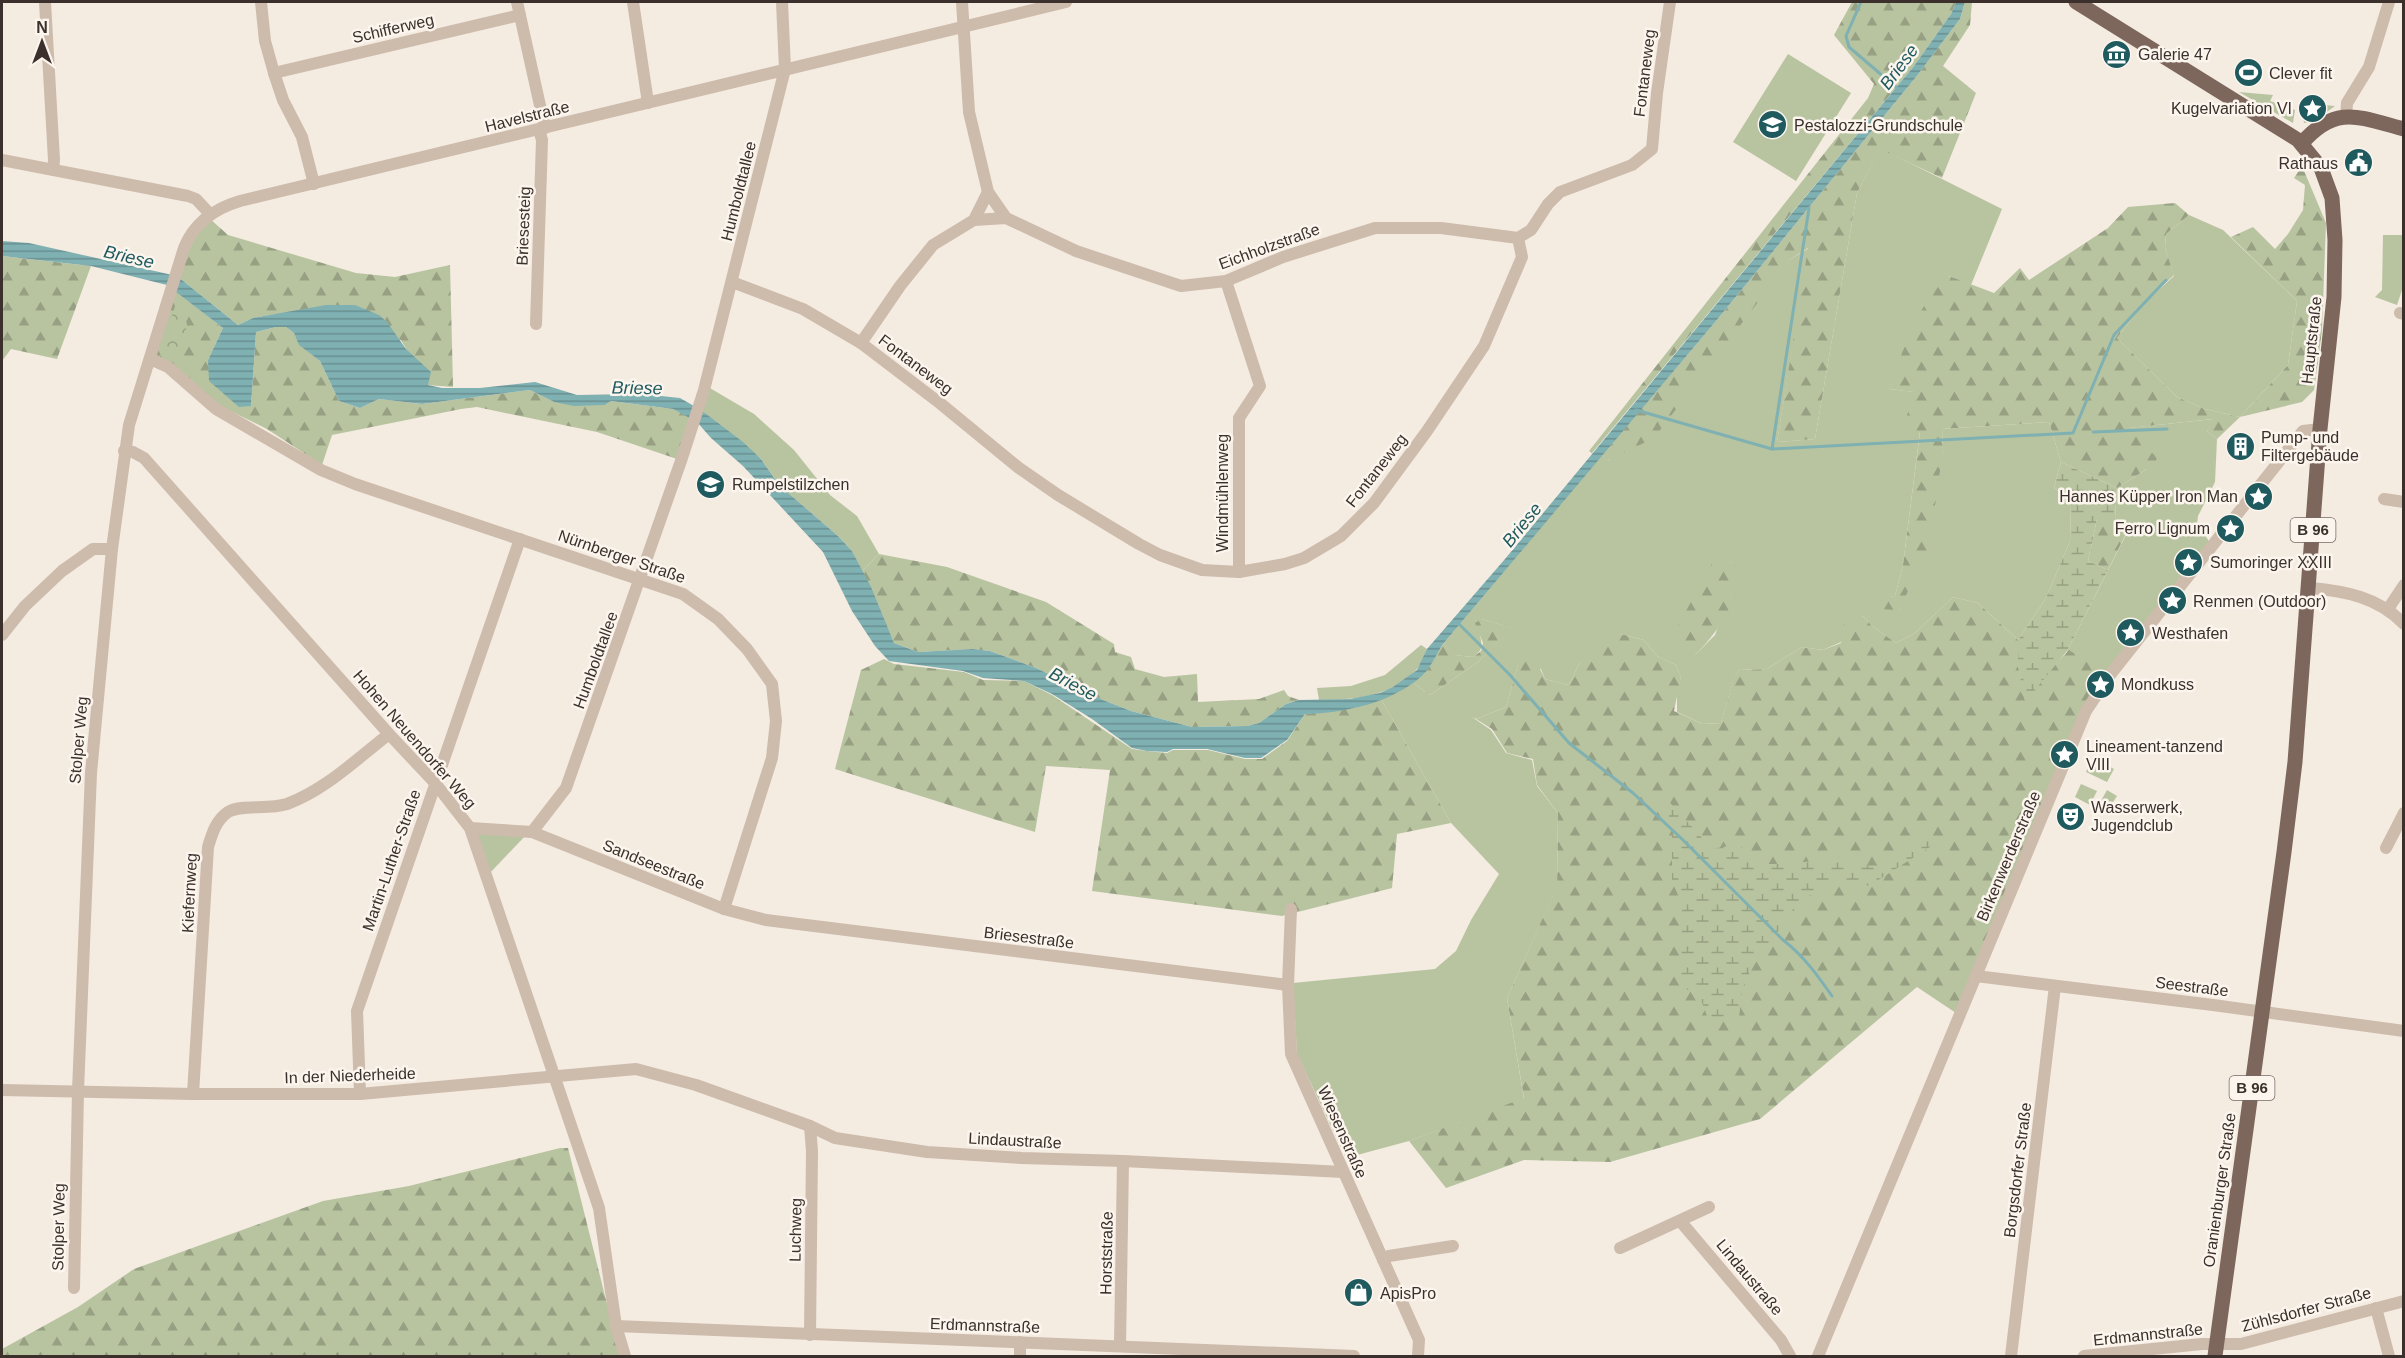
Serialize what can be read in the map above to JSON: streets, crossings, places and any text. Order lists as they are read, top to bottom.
{
  "streets": {
    "main road": ["Hauptstraße", "B 96", "Oranienburger Straße"],
    "street": [
      "Schifferweg",
      "Fontaneweg",
      "Havelstraße",
      "Humboldtallee",
      "Briesesteig",
      "Eichholzstraße",
      "Windmühlenweg",
      "Nürnberger Straße",
      "Hohen Neuendorfer Weg",
      "Stolper Weg",
      "Birkenwerderstraße",
      "Martin-Luther-Straße",
      "Sandseestraße",
      "Kiefernweg",
      "Briesestraße",
      "Seestraße",
      "In der Niederheide",
      "Wiesenstraße",
      "Lindaustraße",
      "Borgsdorfer Straße",
      "Luchweg",
      "Horststraße",
      "Zühlsdorfer Straße",
      "Erdmannstraße"
    ]
  },
  "crossings": [
    ["Schifferweg", "Briesesteig"],
    ["Fontaneweg", "Humboldtallee"],
    ["Fontaneweg", "Eichholzstraße"],
    ["Fontaneweg", "Windmühlenweg"],
    ["Havelstraße", "Humboldtallee"],
    ["Havelstraße", "Briesesteig"],
    ["Havelstraße", "Stolper Weg"],
    ["Humboldtallee", "Nürnberger Straße"],
    ["Humboldtallee", "Sandseestraße"],
    ["Eichholzstraße", "Windmühlenweg"],
    ["Hauptstraße", "Birkenwerderstraße"],
    ["Hauptstraße", "Oranienburger Straße"],
    ["Nürnberger Straße", "Stolper Weg"],
    ["Nürnberger Straße", "Martin-Luther-Straße"],
    ["Nürnberger Straße", "Sandseestraße"],
    ["Hohen Neuendorfer Weg", "Stolper Weg"],
    ["Hohen Neuendorfer Weg", "Martin-Luther-Straße"],
    ["Hohen Neuendorfer Weg", "Kiefernweg"],
    ["Hohen Neuendorfer Weg", "In der Niederheide"],
    ["Hohen Neuendorfer Weg", "Erdmannstraße"],
    ["Stolper Weg", "In der Niederheide"],
    ["Birkenwerderstraße", "Seestraße"],
    ["Martin-Luther-Straße", "In der Niederheide"],
    ["Sandseestraße", "Briesestraße"],
    ["Kiefernweg", "In der Niederheide"],
    ["Briesestraße", "Wiesenstraße"],
    ["Seestraße", "Borgsdorfer Straße"],
    ["Seestraße", "Oranienburger Straße"],
    ["In der Niederheide", "Lindaustraße"],
    ["Wiesenstraße", "Lindaustraße"],
    ["Lindaustraße", "Luchweg"],
    ["Lindaustraße", "Horststraße"],
    ["Oranienburger Straße", "Zühlsdorfer Straße"],
    ["Oranienburger Straße", "Erdmannstraße"],
    ["Luchweg", "Erdmannstraße"],
    ["Horststraße", "Erdmannstraße"],
    ["Zühlsdorfer Straße", "Erdmannstraße"]
  ],
  "water": ["Briese"],
  "places": {
    "museum": ["Galerie 47"],
    "sports": ["Clever fit"],
    "place": [
      "Kugelvariation VI",
      "Hannes Küpper Iron Man",
      "Ferro Lignum",
      "Sumoringer XXIII",
      "Renmen (Outdoor)",
      "Westhafen",
      "Mondkuss",
      "Lineament-tanzend VIII"
    ],
    "school or university": ["Pestalozzi-Grundschule", "Rumpelstilzchen"],
    "public building": ["Rathaus"],
    "building": ["Pump- und Filtergebäude"],
    "theatre": ["Wasserwerk, Jugendclub"],
    "shop": ["ApisPro"]
  },
  "north": "top"
}
